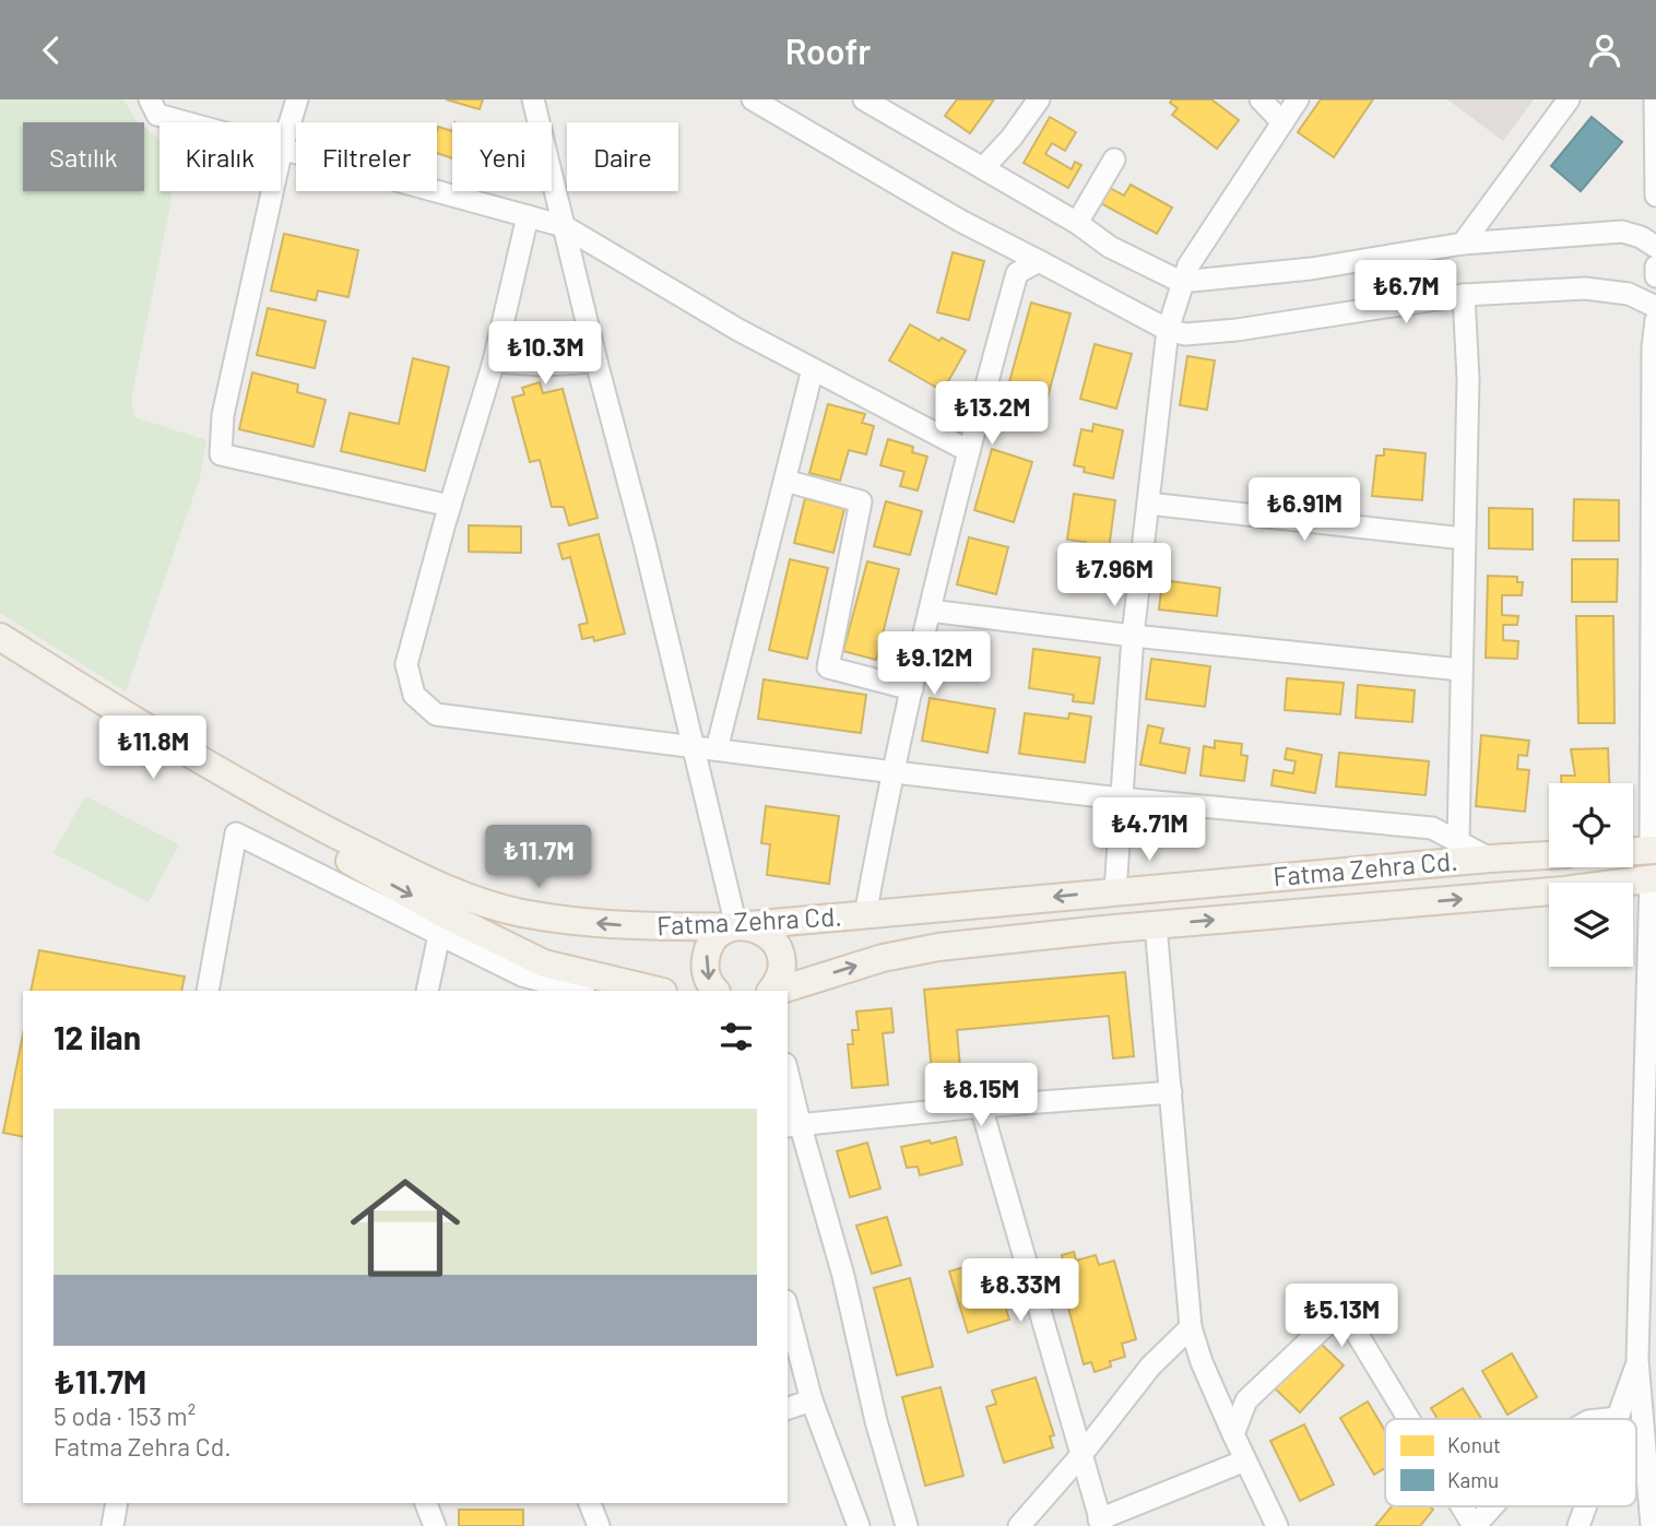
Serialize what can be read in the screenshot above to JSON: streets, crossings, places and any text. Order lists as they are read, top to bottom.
{
  "streets": {
    "main road": ["Fatma Zehra Cd."]
  },
  "legend": ["Konut", "Kamu"],
  "page": {
    "header": "Roofr",
    "chip": [
      "Satılık",
      "Kiralık",
      "Filtreler",
      "Yeni",
      "Daire"
    ],
    "price": [
      "₺6.7M",
      "₺10.3M",
      "₺13.2M",
      "₺6.91M",
      "₺7.96M",
      "₺9.12M",
      "₺11.8M",
      "₺4.71M",
      "₺11.7M",
      "₺8.15M",
      "₺8.33M",
      "₺5.13M"
    ],
    "heading": "12 ilan",
    "list": [
      {
        "name": "₺11.7M",
        "note": "5 oda · 153 m² · Fatma Zehra Cd."
      }
    ]
  }
}
